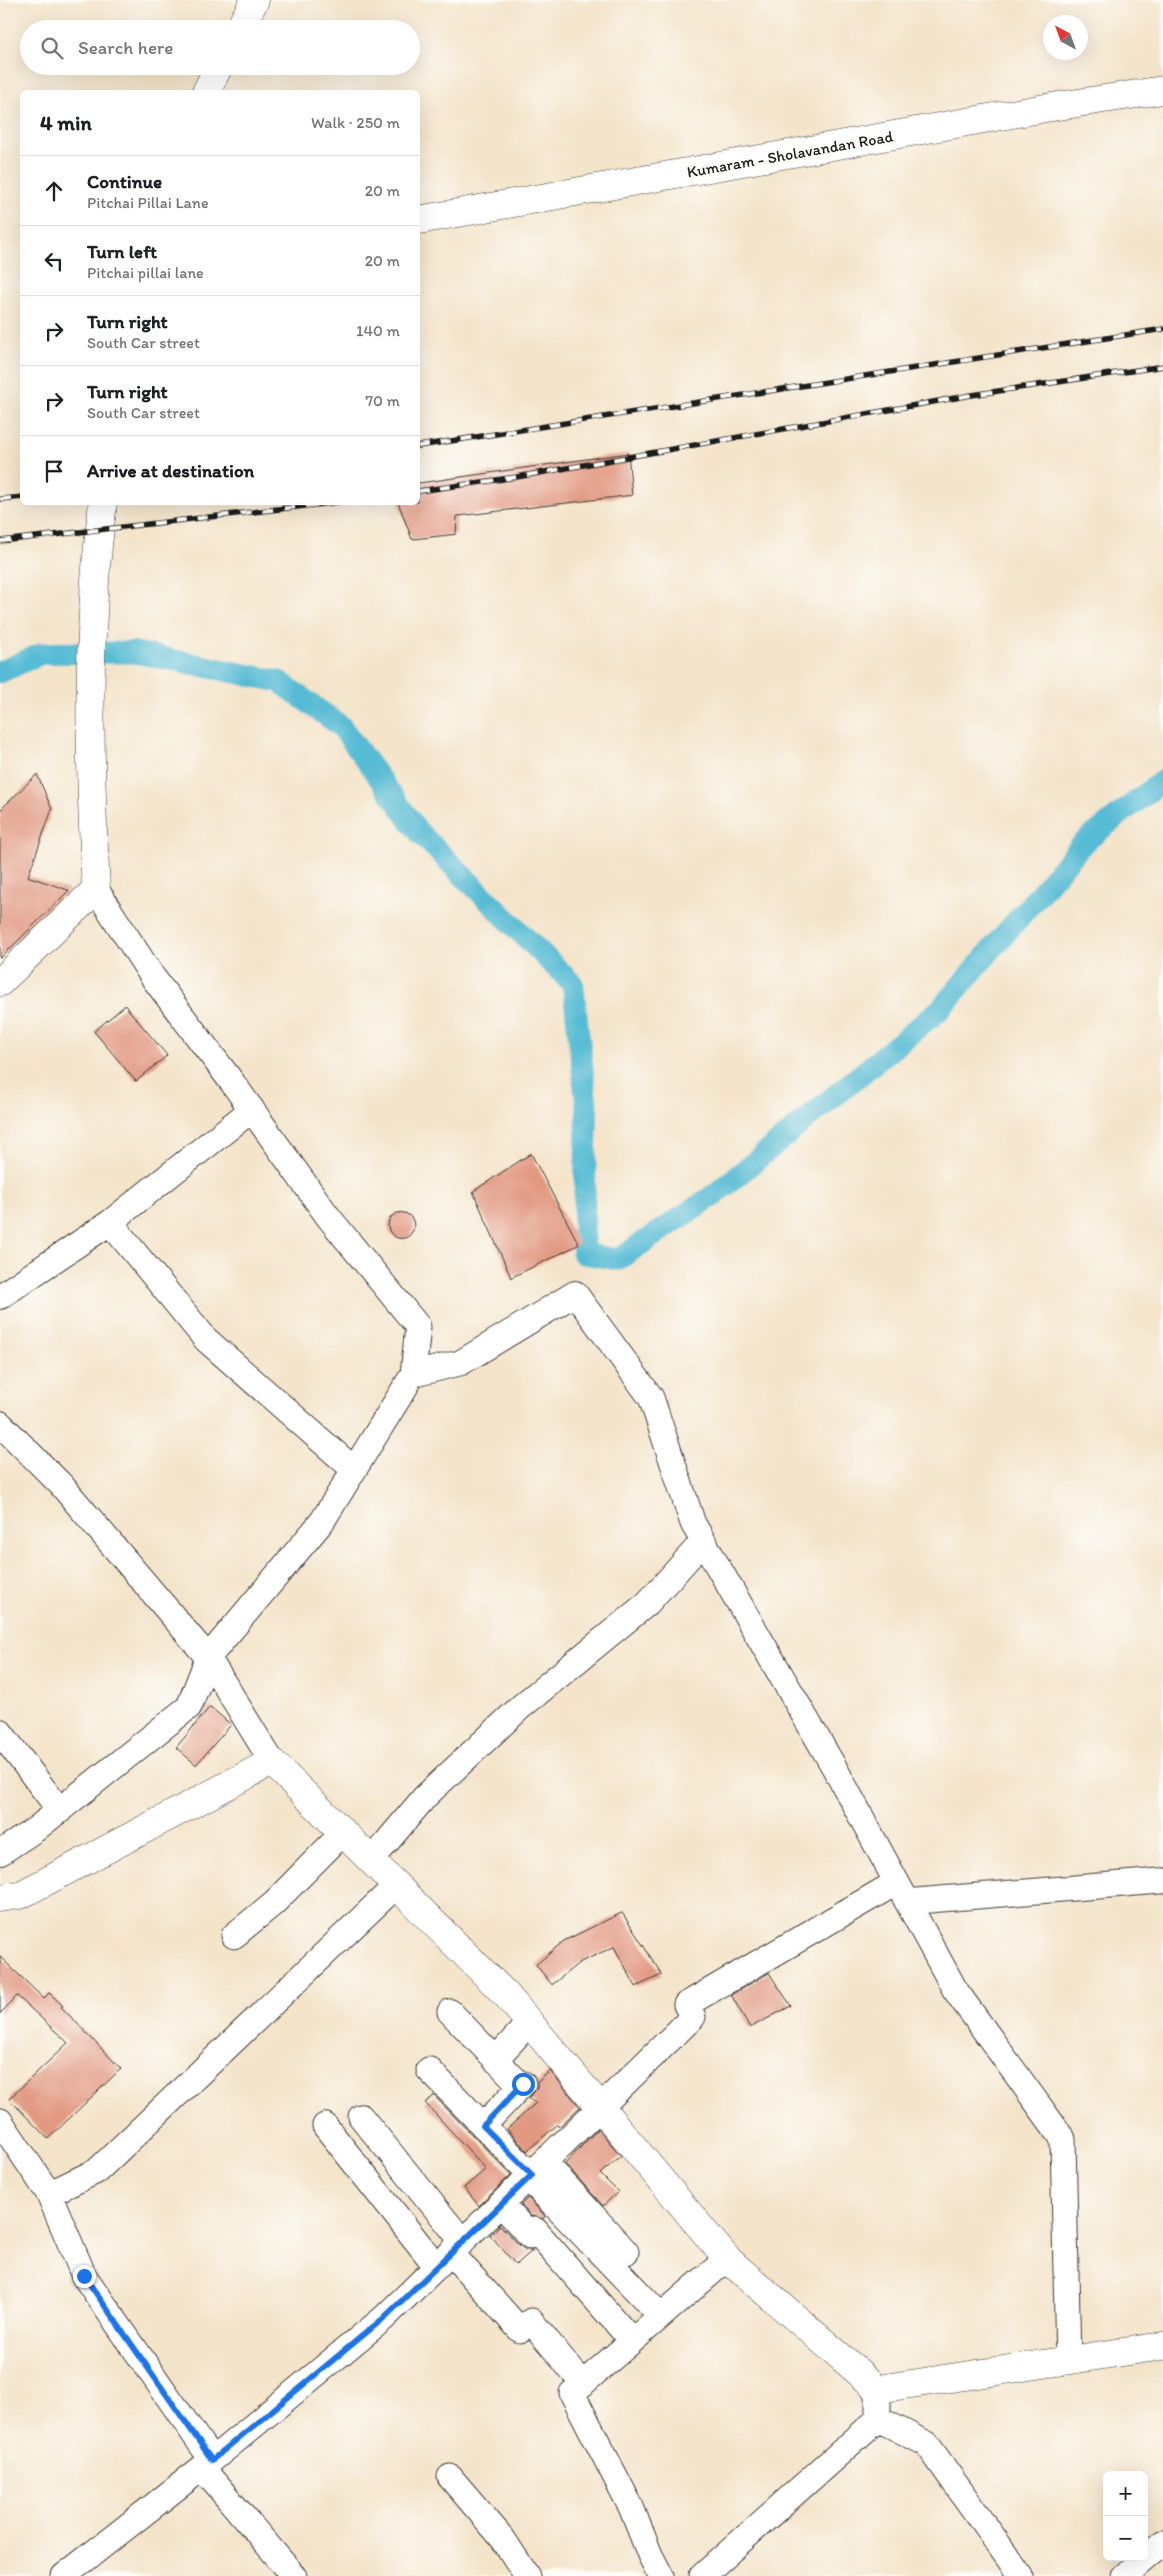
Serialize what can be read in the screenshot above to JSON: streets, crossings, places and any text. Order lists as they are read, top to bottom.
{
  "streets": {
    "main road": ["Kumaram - Sholavandan Road"]
  },
  "north": "top left",
  "page": {
    "search": "Search here",
    "heading": ["4 min", "Walk · 250 m"],
    "list": [
      ["Continue", "Pitchai Pillai Lane", "20 m"],
      ["Turn left", "Pitchai pillai lane", "20 m"],
      ["Turn right", "South Car street", "140 m"],
      ["Turn right", "South Car street", "70 m"],
      "Arrive at destination"
    ],
    "map_buttons": ["+", "−"]
  }
}
